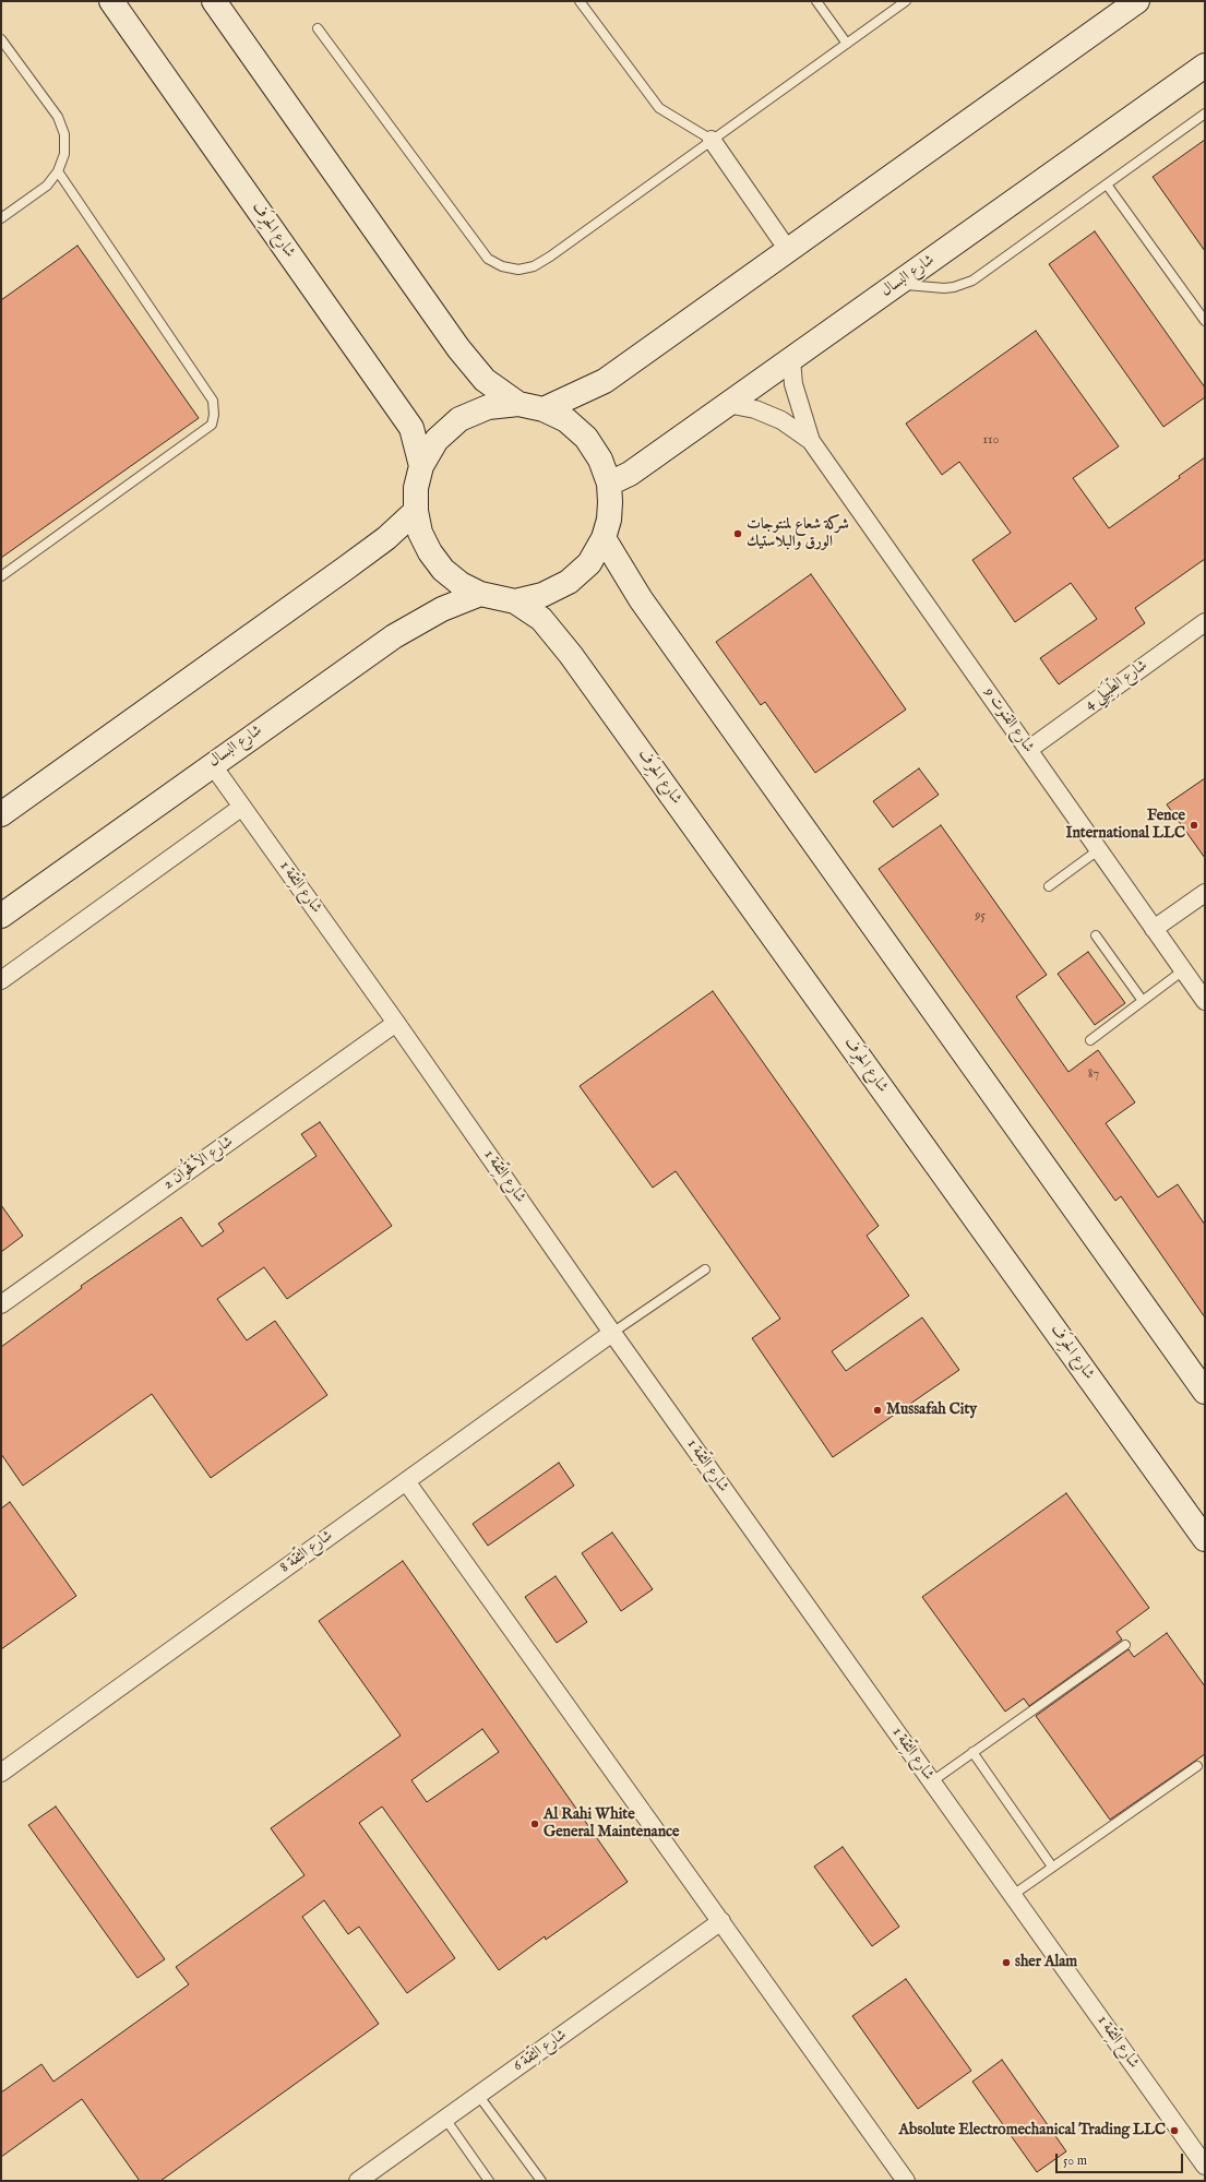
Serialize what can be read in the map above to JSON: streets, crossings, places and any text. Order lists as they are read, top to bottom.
{
  "streets": {
    "street": [
      "شارع الحِرَف",
      "شارع البسال",
      "شارع الطِّبَيلِي 4",
      "شارع القنوت 9",
      "شارع الثِّقة 1",
      "شارع الأقحُوان 2",
      "شارع الثِّقة 8",
      "شارع الثِّقة 6"
    ]
  },
  "crossings": [
    ["شارع البسال", "شارع القنوت 9"],
    ["شارع البسال", "شارع الثِّقة 1"],
    ["شارع الطِّبَيلِي 4", "شارع القنوت 9"],
    ["شارع الثِّقة 1", "شارع الأقحُوان 2"],
    ["شارع الثِّقة 1", "شارع الثِّقة 8"]
  ],
  "places": [
    "شركة شعاع لمنتوجات الورق والبلاستيك",
    "Fence International LLC",
    "Mussafah City",
    "Al Rahi White General Maintenance",
    "sher Alam",
    "Absolute Electromechanical Trading LLC"
  ],
  "house_numbers": ["110", "95", "87"],
  "scale_bar": "50 m"
}
